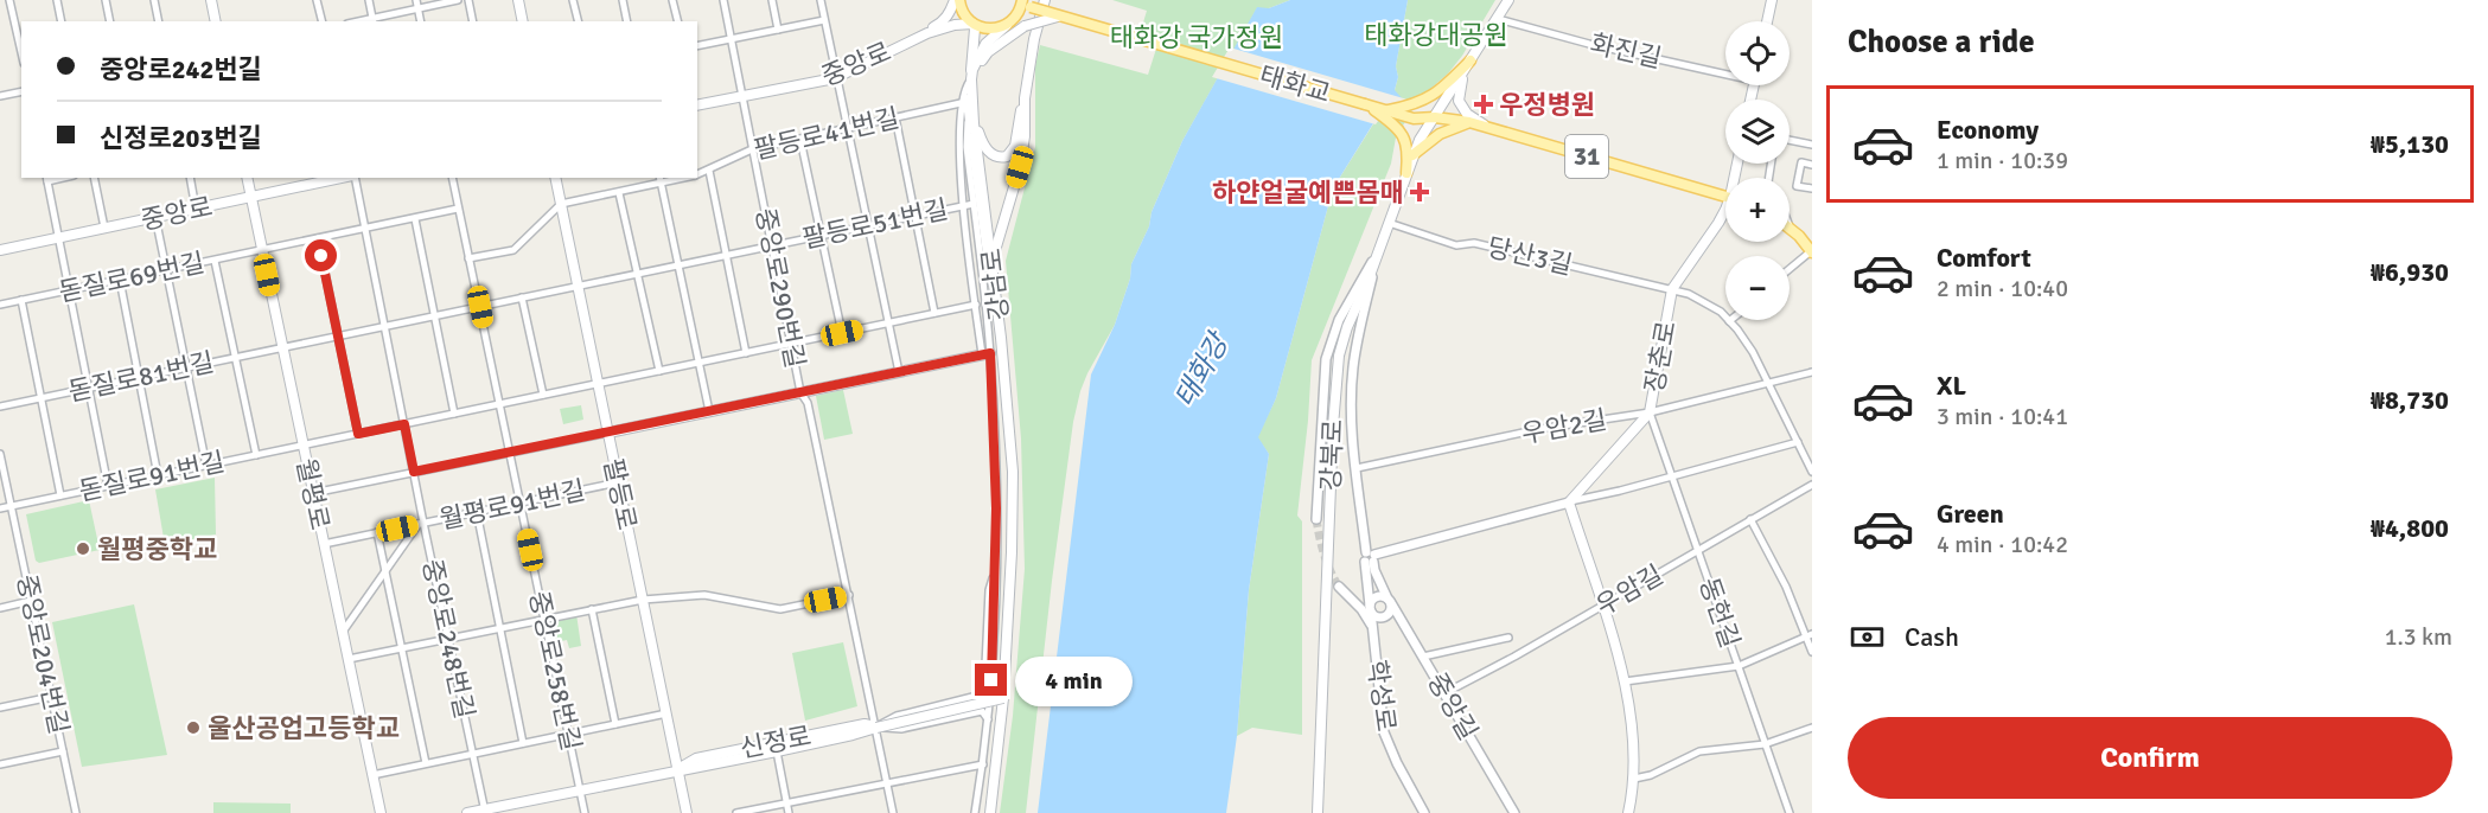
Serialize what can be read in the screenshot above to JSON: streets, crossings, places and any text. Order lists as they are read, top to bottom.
{
  "streets": {
    "main road": [
      "중앙로",
      "태화교",
      "31",
      "강남로",
      "장춘로",
      "강북로",
      "월평로",
      "팔등로",
      "신정로"
    ],
    "street": [
      "화진길",
      "팔등로41번길",
      "팔등로51번길",
      "당산3길",
      "돋질로69번길",
      "중앙로290번길",
      "돋질로81번길",
      "우암2길",
      "돋질로91번길",
      "월평로91번길",
      "우암길",
      "동헌길",
      "중앙로248번길",
      "중앙로204번길",
      "중앙로258번길",
      "학성로",
      "중앙길"
    ]
  },
  "crossings": [
    ["화진길", "강북로"],
    ["중앙로", "강남로"],
    ["중앙로", "중앙로290번길"],
    ["중앙로", "월평로"],
    ["태화교", "31"],
    ["팔등로41번길", "중앙로290번길"],
    ["팔등로41번길", "팔등로"],
    ["31", "강북로"],
    ["팔등로51번길", "중앙로290번길"],
    ["팔등로51번길", "돋질로81번길"],
    ["팔등로51번길", "팔등로"],
    ["팔등로51번길", "중앙로258번길"],
    ["당산3길", "장춘로"],
    ["당산3길", "우암2길"],
    ["당산3길", "강북로"],
    ["돋질로69번길", "월평로"],
    ["돋질로69번길", "중앙로248번길"],
    ["돋질로69번길", "중앙로258번길"],
    ["강남로", "신정로"],
    ["중앙로290번길", "돋질로91번길"],
    ["중앙로290번길", "신정로"],
    ["장춘로", "우암2길"],
    ["장춘로", "동헌길"],
    ["돋질로81번길", "월평로"],
    ["돋질로81번길", "중앙로248번길"],
    ["우암2길", "동헌길"],
    ["돋질로91번길", "월평로"],
    ["돋질로91번길", "팔등로"],
    ["돋질로91번길", "중앙로248번길"],
    ["돋질로91번길", "중앙로204번길"],
    ["돋질로91번길", "중앙로258번길"],
    ["월평로", "월평로91번길"],
    ["팔등로", "월평로91번길"],
    ["팔등로", "신정로"],
    ["월평로91번길", "중앙로248번길"],
    ["월평로91번길", "중앙로258번길"],
    ["우암길", "동헌길"],
    ["우암길", "중앙길"],
    ["중앙로248번길", "신정로"],
    ["중앙로258번길", "신정로"],
    ["학성로", "중앙길"]
  ],
  "water": ["태화강"],
  "parks": ["태화강대공원", "태화강 국가정원"],
  "places": {
    "health": ["우정병원", "하얀얼굴예쁜몸매"],
    "other": ["월평중학교", "울산공업고등학교"]
  },
  "page": {
    "heading": "Choose a ride",
    "map_buttons": ["+", "−"],
    "banner": ["중앙로242번길", "신정로203번길"],
    "list": [
      {
        "name": "Economy",
        "note": "1 min · 10:39",
        "value": "₩5,130"
      },
      {
        "name": "Comfort",
        "note": "2 min · 10:40",
        "value": "₩6,930"
      },
      {
        "name": "XL",
        "note": "3 min · 10:41",
        "value": "₩8,730"
      },
      {
        "name": "Green",
        "note": "4 min · 10:42",
        "value": "₩4,800"
      }
    ],
    "pay": ["Cash", "1.3 km"],
    "bubble": "4 min",
    "buttons": "Confirm"
  }
}
